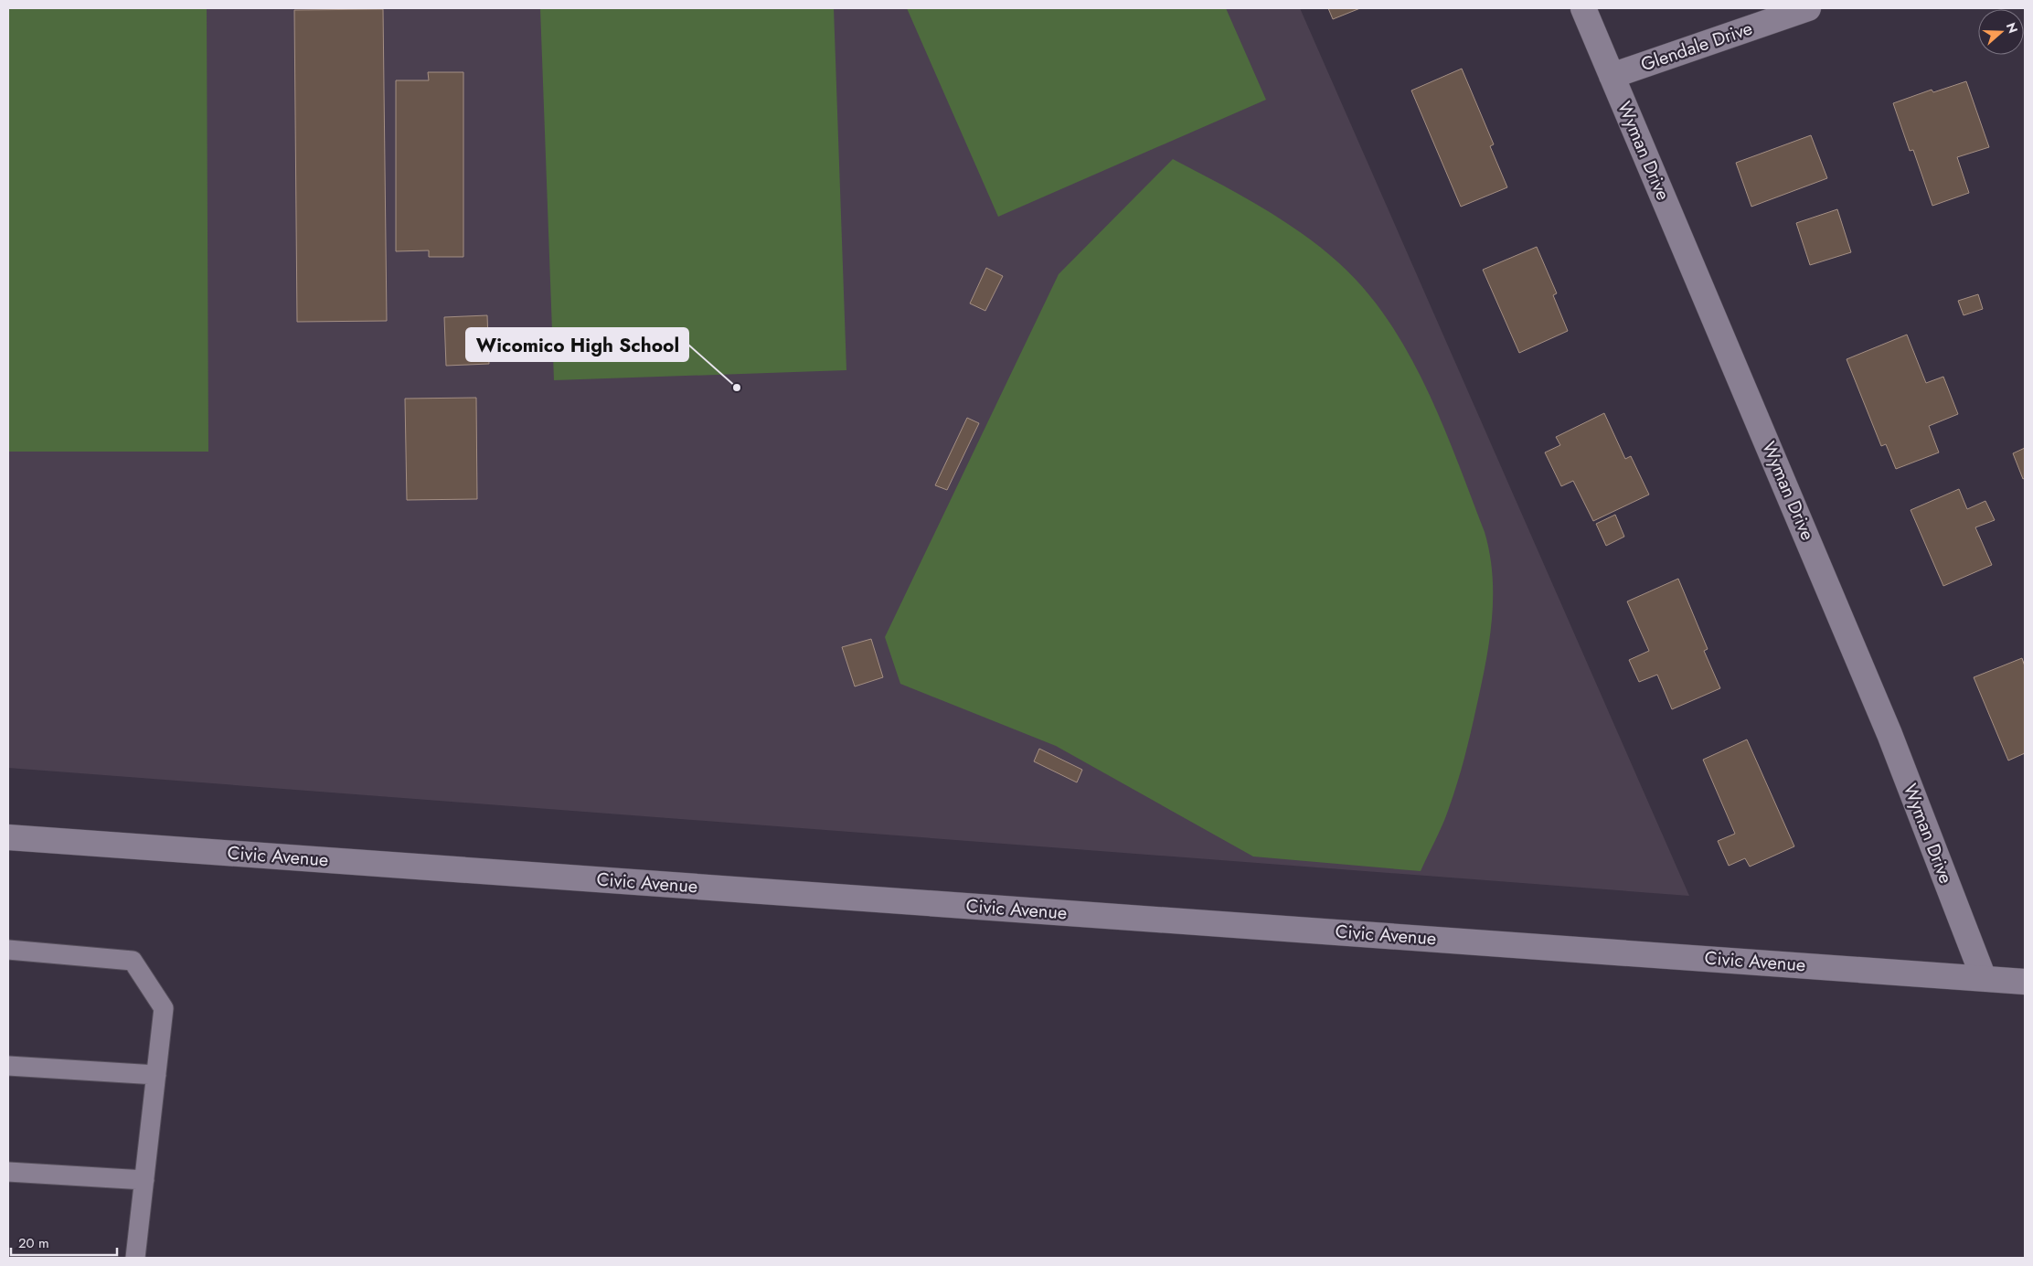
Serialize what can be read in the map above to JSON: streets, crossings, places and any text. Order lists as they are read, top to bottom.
{
  "streets": {
    "street": ["Glendale Drive", "Wyman Drive", "Civic Avenue"]
  },
  "crossings": [
    ["Glendale Drive", "Wyman Drive"],
    ["Wyman Drive", "Civic Avenue"]
  ],
  "places": ["Wicomico High School"],
  "scale_bar": "20 m",
  "north": "right"
}
